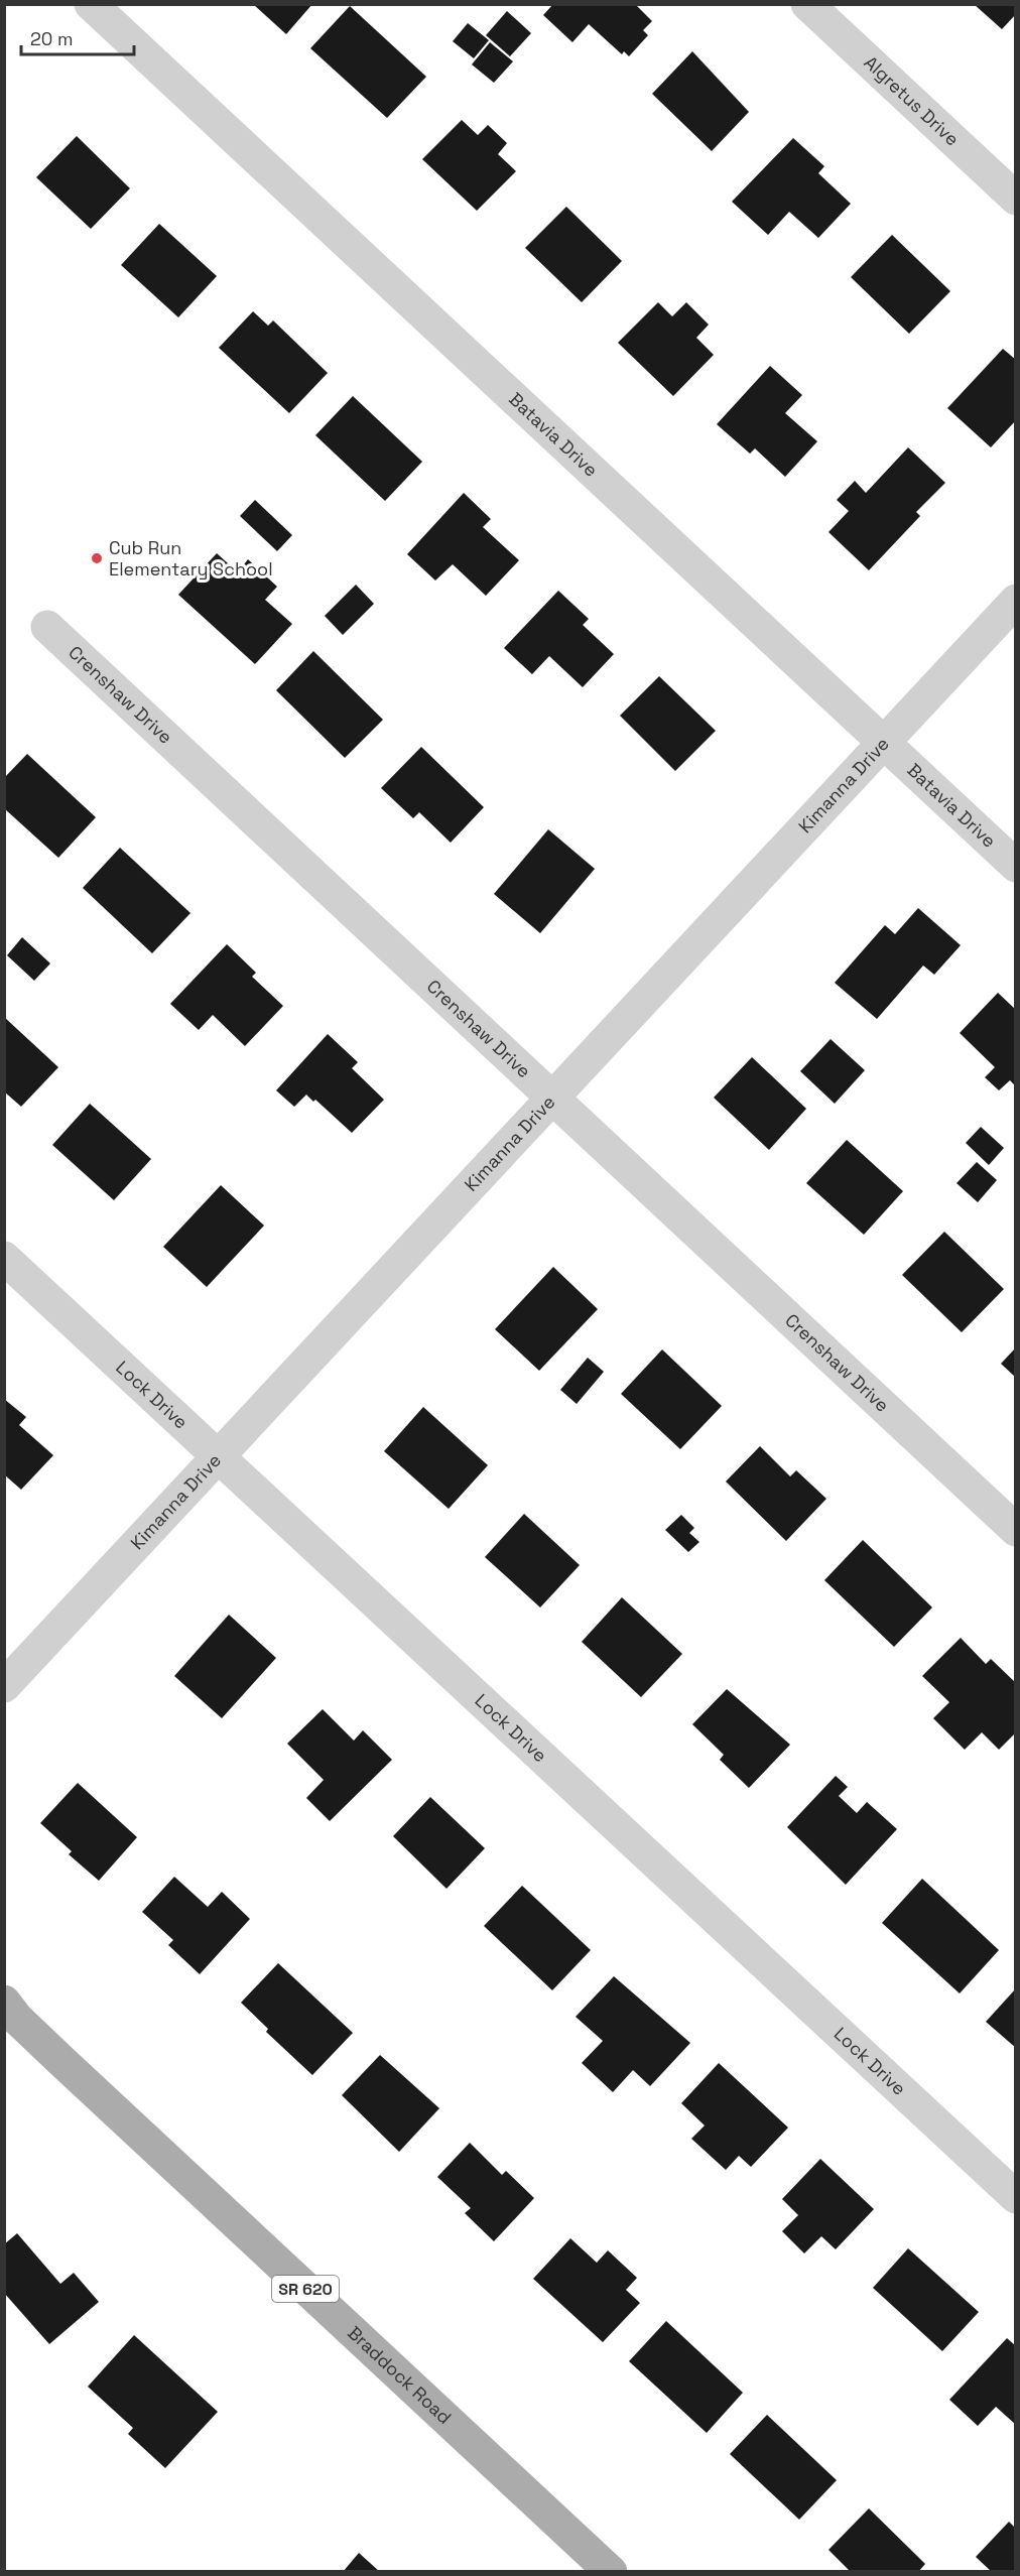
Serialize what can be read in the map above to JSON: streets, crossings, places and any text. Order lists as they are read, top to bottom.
{
  "streets": {
    "main road": ["SR 620", "Braddock Road"],
    "street": [
      "Algretus Drive",
      "Batavia Drive",
      "Crenshaw Drive",
      "Kimanna Drive",
      "Lock Drive"
    ]
  },
  "crossings": [
    ["Batavia Drive", "Kimanna Drive"],
    ["Crenshaw Drive", "Kimanna Drive"],
    ["Kimanna Drive", "Lock Drive"]
  ],
  "places": ["Cub Run Elementary School"],
  "scale_bar": "20 m"
}
